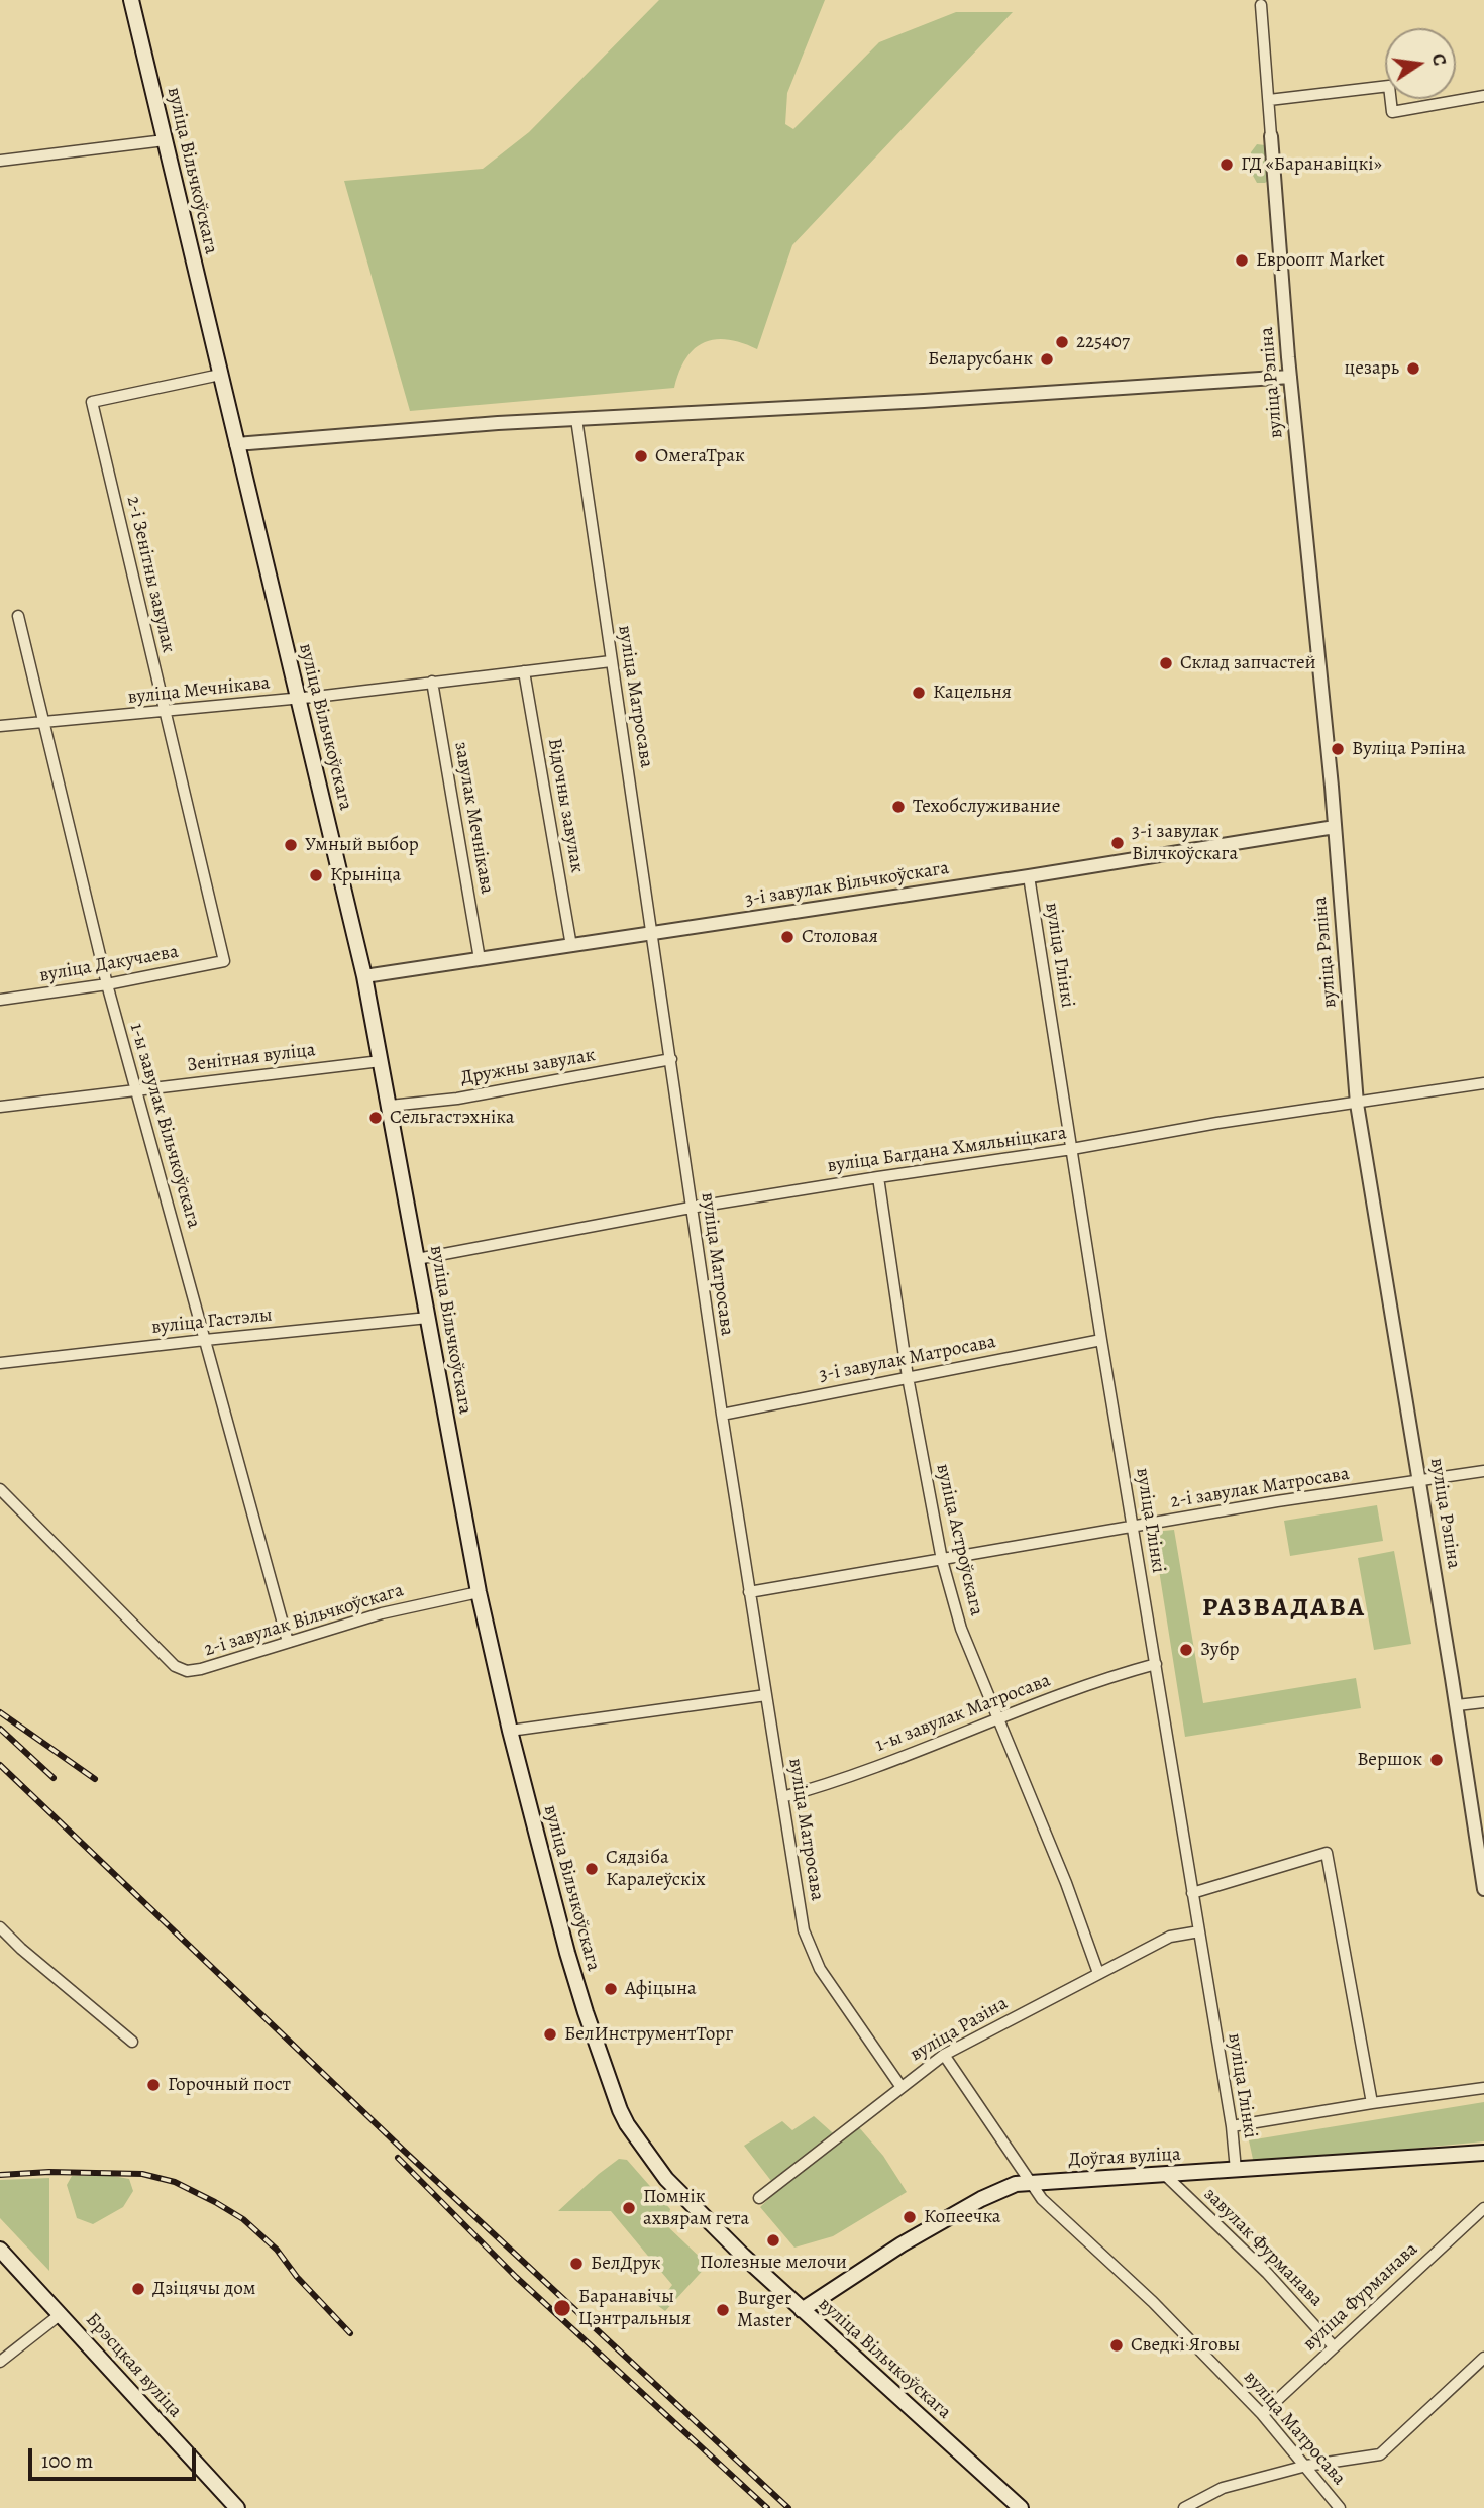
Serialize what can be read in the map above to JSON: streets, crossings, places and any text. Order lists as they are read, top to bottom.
{
  "streets": {
    "main road": ["вуліца Вільчкоўскага", "Доўгая вуліца", "Брэсцкая вуліца"],
    "street": [
      "вуліца Рэпіна",
      "2-і Зенітны завулак",
      "вуліца Мечнікава",
      "вуліца Матросава",
      "Відочны завулак",
      "завулак Мечнікава",
      "3-і завулак Вільчкоўскага",
      "вуліца Глінкі",
      "вуліца Дакучаева",
      "Зенітная вуліца",
      "Дружны завулак",
      "1-ы завулак Вільчкоўскага",
      "вуліца Багдана Хмяльніцкага",
      "вуліца Гастэлы",
      "3-і завулак Матросава",
      "2-і завулак Матросава",
      "вуліца Астроўскага",
      "2-і завулак Вільчкоўскага",
      "1-ы завулак Матросава",
      "вуліца Разіна",
      "завулак Фурманава",
      "вуліца Фурманава"
    ]
  },
  "crossings": [
    ["вуліца Вільчкоўскага", "2-і Зенітны завулак"],
    ["вуліца Вільчкоўскага", "вуліца Мечнікава"],
    ["вуліца Вільчкоўскага", "3-і завулак Вільчкоўскага"],
    ["вуліца Вільчкоўскага", "Зенітная вуліца"],
    ["вуліца Вільчкоўскага", "Дружны завулак"],
    ["вуліца Вільчкоўскага", "вуліца Багдана Хмяльніцкага"],
    ["вуліца Вільчкоўскага", "вуліца Гастэлы"],
    ["вуліца Вільчкоўскага", "2-і завулак Вільчкоўскага"],
    ["вуліца Вільчкоўскага", "Доўгая вуліца"],
    ["вуліца Рэпіна", "3-і завулак Вільчкоўскага"],
    ["вуліца Рэпіна", "вуліца Багдана Хмяльніцкага"],
    ["вуліца Рэпіна", "2-і завулак Матросава"],
    ["2-і Зенітны завулак", "вуліца Мечнікава"],
    ["2-і Зенітны завулак", "вуліца Дакучаева"],
    ["вуліца Мечнікава", "вуліца Матросава"],
    ["вуліца Мечнікава", "Відочны завулак"],
    ["вуліца Мечнікава", "завулак Мечнікава"],
    ["вуліца Мечнікава", "1-ы завулак Вільчкоўскага"],
    ["вуліца Матросава", "3-і завулак Вільчкоўскага"],
    ["вуліца Матросава", "Дружны завулак"],
    ["вуліца Матросава", "вуліца Багдана Хмяльніцкага"],
    ["вуліца Матросава", "3-і завулак Матросава"],
    ["вуліца Матросава", "2-і завулак Матросава"],
    ["вуліца Матросава", "1-ы завулак Матросава"],
    ["вуліца Матросава", "вуліца Разіна"],
    ["вуліца Матросава", "Доўгая вуліца"],
    ["вуліца Матросава", "вуліца Фурманава"],
    ["Відочны завулак", "3-і завулак Вільчкоўскага"],
    ["завулак Мечнікава", "3-і завулак Вільчкоўскага"],
    ["3-і завулак Вільчкоўскага", "вуліца Глінкі"],
    ["вуліца Глінкі", "вуліца Багдана Хмяльніцкага"],
    ["вуліца Глінкі", "3-і завулак Матросава"],
    ["вуліца Глінкі", "2-і завулак Матросава"],
    ["вуліца Глінкі", "1-ы завулак Матросава"],
    ["вуліца Глінкі", "вуліца Разіна"],
    ["вуліца Глінкі", "Доўгая вуліца"],
    ["вуліца Дакучаева", "1-ы завулак Вільчкоўскага"],
    ["Зенітная вуліца", "1-ы завулак Вільчкоўскага"],
    ["1-ы завулак Вільчкоўскага", "вуліца Гастэлы"],
    ["1-ы завулак Вільчкоўскага", "2-і завулак Вільчкоўскага"],
    ["вуліца Багдана Хмяльніцкага", "вуліца Астроўскага"],
    ["3-і завулак Матросава", "вуліца Астроўскага"],
    ["2-і завулак Матросава", "вуліца Астроўскага"],
    ["вуліца Астроўскага", "1-ы завулак Матросава"],
    ["вуліца Астроўскага", "вуліца Разіна"],
    ["Доўгая вуліца", "завулак Фурманава"],
    ["завулак Фурманава", "вуліца Фурманава"]
  ],
  "districts": ["РАЗВАДАВА"],
  "places": [
    "ГД «Баранавіцкі»",
    "Евроопт Market",
    "225407",
    "Беларусбанк",
    "цезарь",
    "ОмегаТрак",
    "Склад запчастей",
    "Кацельня",
    "Вуліца Рэпіна",
    "Техобслуживание",
    "3-і завулак Вілчкоўскага",
    "Умный выбор",
    "Крыніца",
    "Столовая",
    "Сельгастэхніка",
    "Зубр",
    "Вершок",
    "Сядзіба Каралеўскіх",
    "Афіцына",
    "БелИнструментТорг",
    "Горочный пост",
    "Помнік ахвярам гета",
    "Копеечка",
    "Полезные мелочи",
    "БелДрук",
    "Дзіцячы дом",
    "Баранавічы Цэнтральныя",
    "Burger Master",
    "Сведкі Яговы"
  ],
  "scale_bar": "100 m",
  "north": "right"
}
